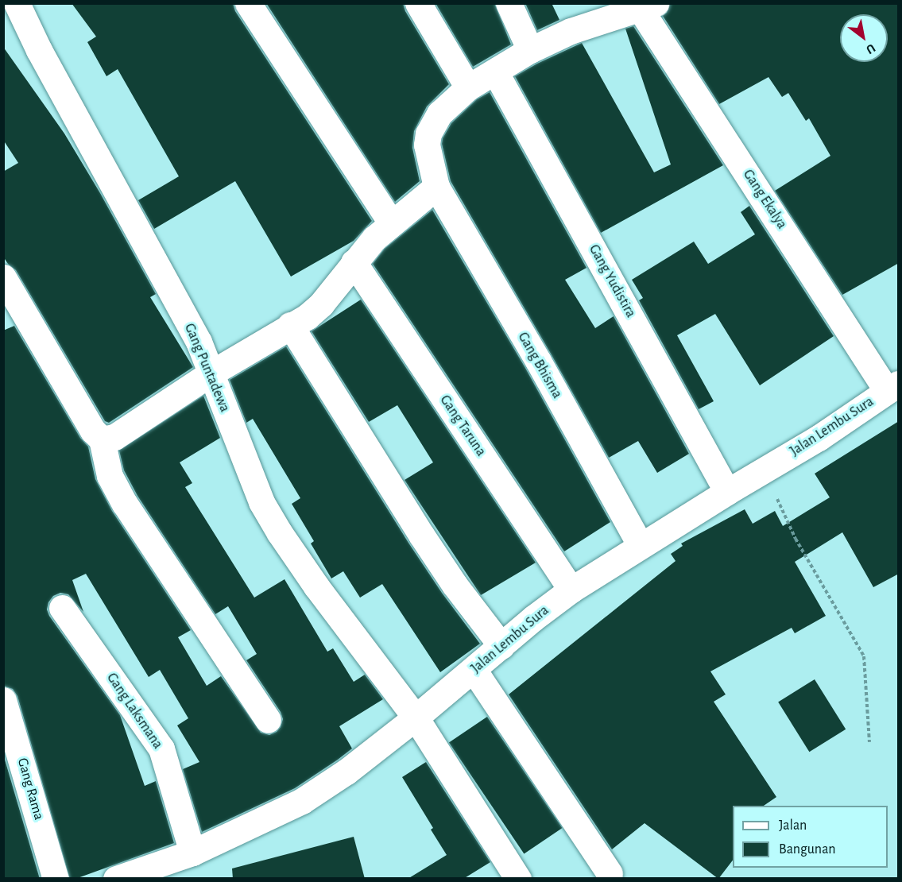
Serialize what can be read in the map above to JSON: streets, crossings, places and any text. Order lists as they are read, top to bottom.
{
  "streets": {
    "street": [
      "Gang Ekalya",
      "Gang Yudistira",
      "Gang Bhisma",
      "Gang Puntadewa",
      "Gang Taruna",
      "Jalan Lembu Sura",
      "Gang Laksmana",
      "Gang Rama"
    ]
  },
  "crossings": [
    ["Gang Ekalya", "Gang Bhisma"],
    ["Gang Ekalya", "Jalan Lembu Sura"],
    ["Gang Yudistira", "Gang Bhisma"],
    ["Gang Yudistira", "Jalan Lembu Sura"],
    ["Gang Bhisma", "Jalan Lembu Sura"],
    ["Gang Puntadewa", "Jalan Lembu Sura"],
    ["Gang Taruna", "Jalan Lembu Sura"],
    ["Jalan Lembu Sura", "Gang Laksmana"]
  ],
  "legend": ["Jalan", "Bangunan"],
  "north": "bottom right"
}
